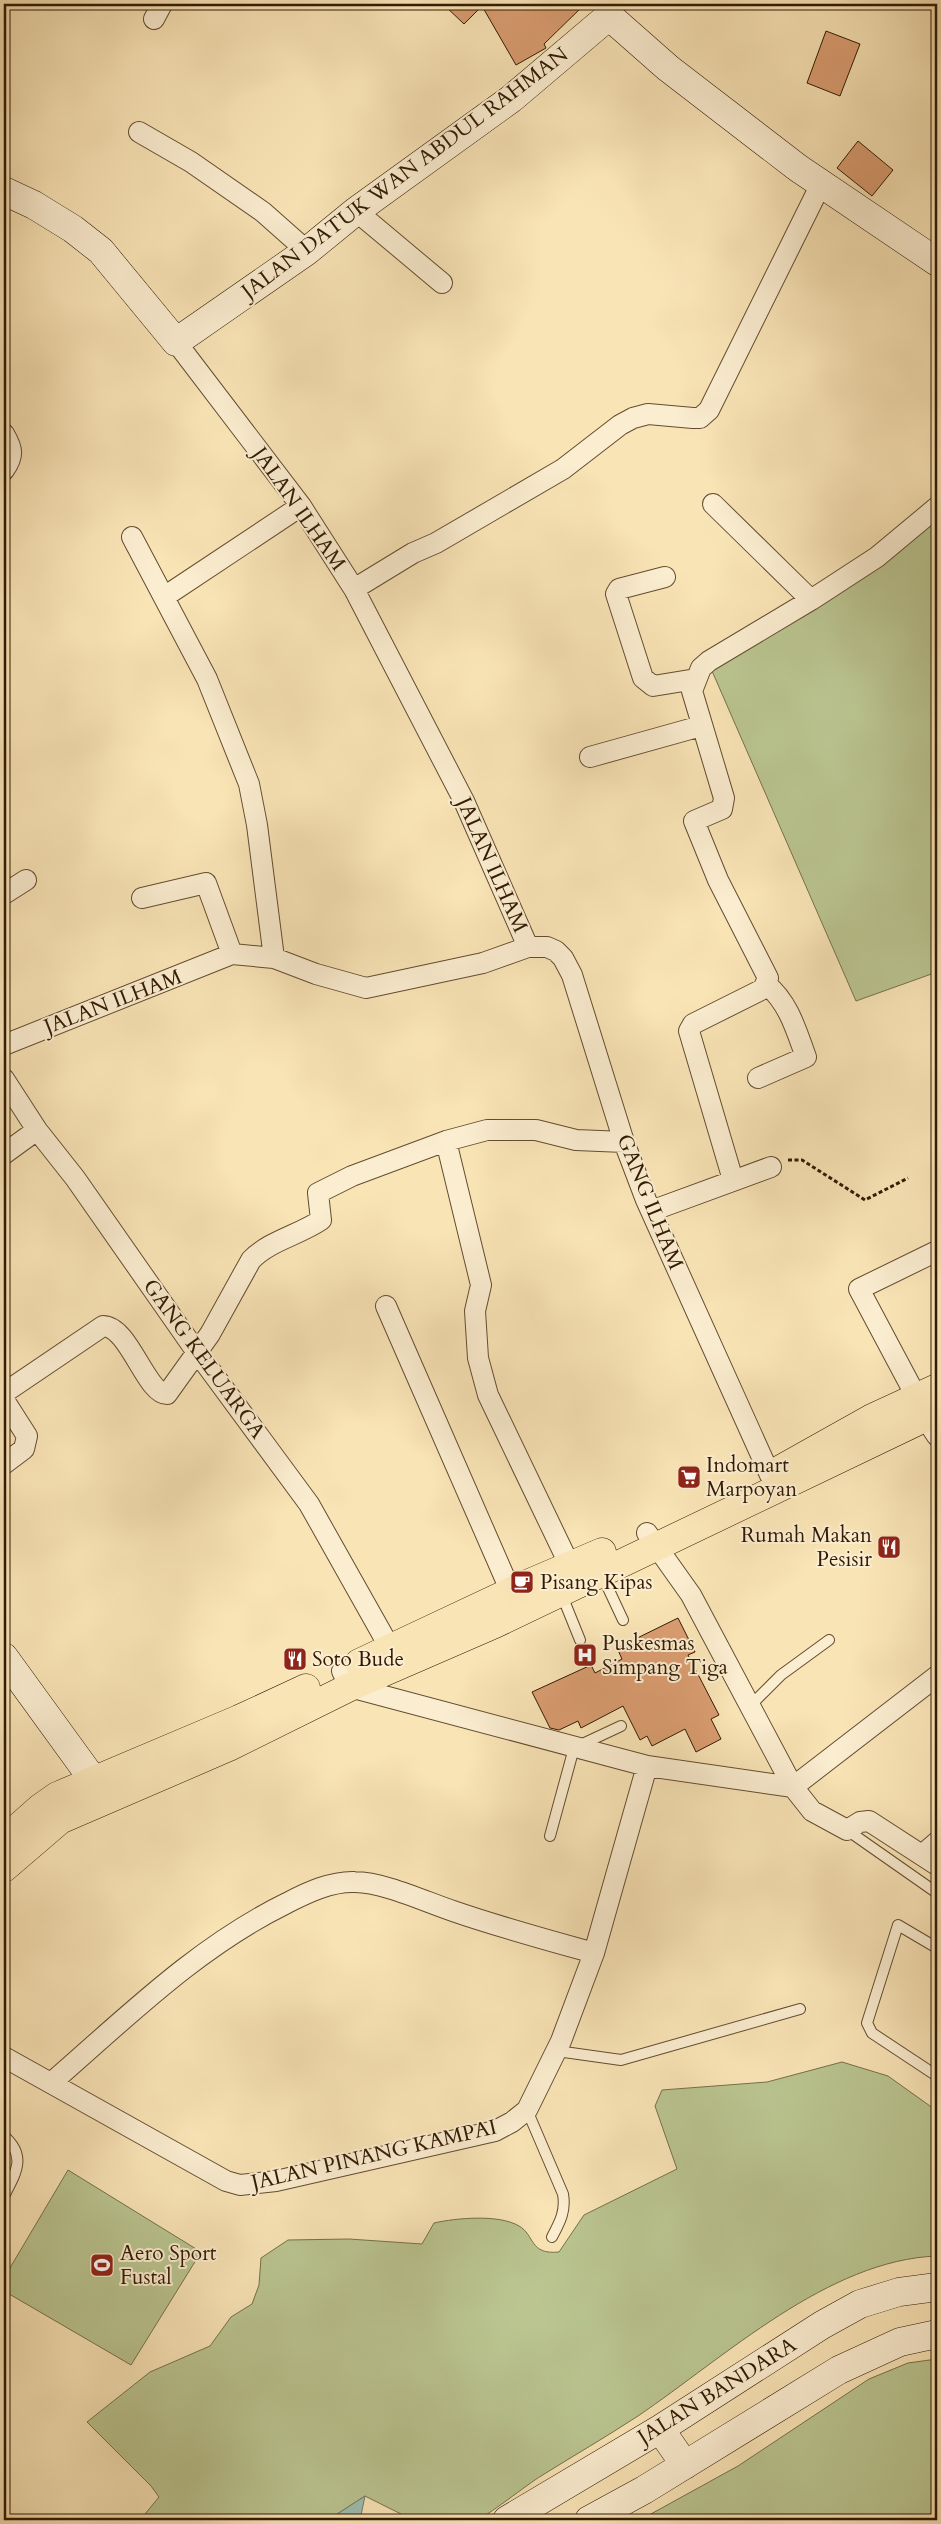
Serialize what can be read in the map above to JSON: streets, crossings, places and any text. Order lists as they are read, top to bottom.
{
  "streets": {
    "street": [
      "JALAN DATUK WAN ABDUL RAHMAN",
      "JALAN ILHAM",
      "GANG ILHAM",
      "GANG KELUARGA",
      "JALAN PINANG KAMPAI",
      "JALAN BANDARA"
    ]
  },
  "crossings": [
    ["JALAN DATUK WAN ABDUL RAHMAN", "JALAN ILHAM"],
    ["JALAN ILHAM", "GANG ILHAM"]
  ],
  "places": {
    "supermarket": ["Indomart Marpoyan"],
    "restaurant": ["Rumah Makan Pesisir", "Soto Bude"],
    "cafe": ["Pisang Kipas"],
    "hospital": ["Puskesmas Simpang Tiga"],
    "sports": ["Aero Sport Fustal"]
  }
}
